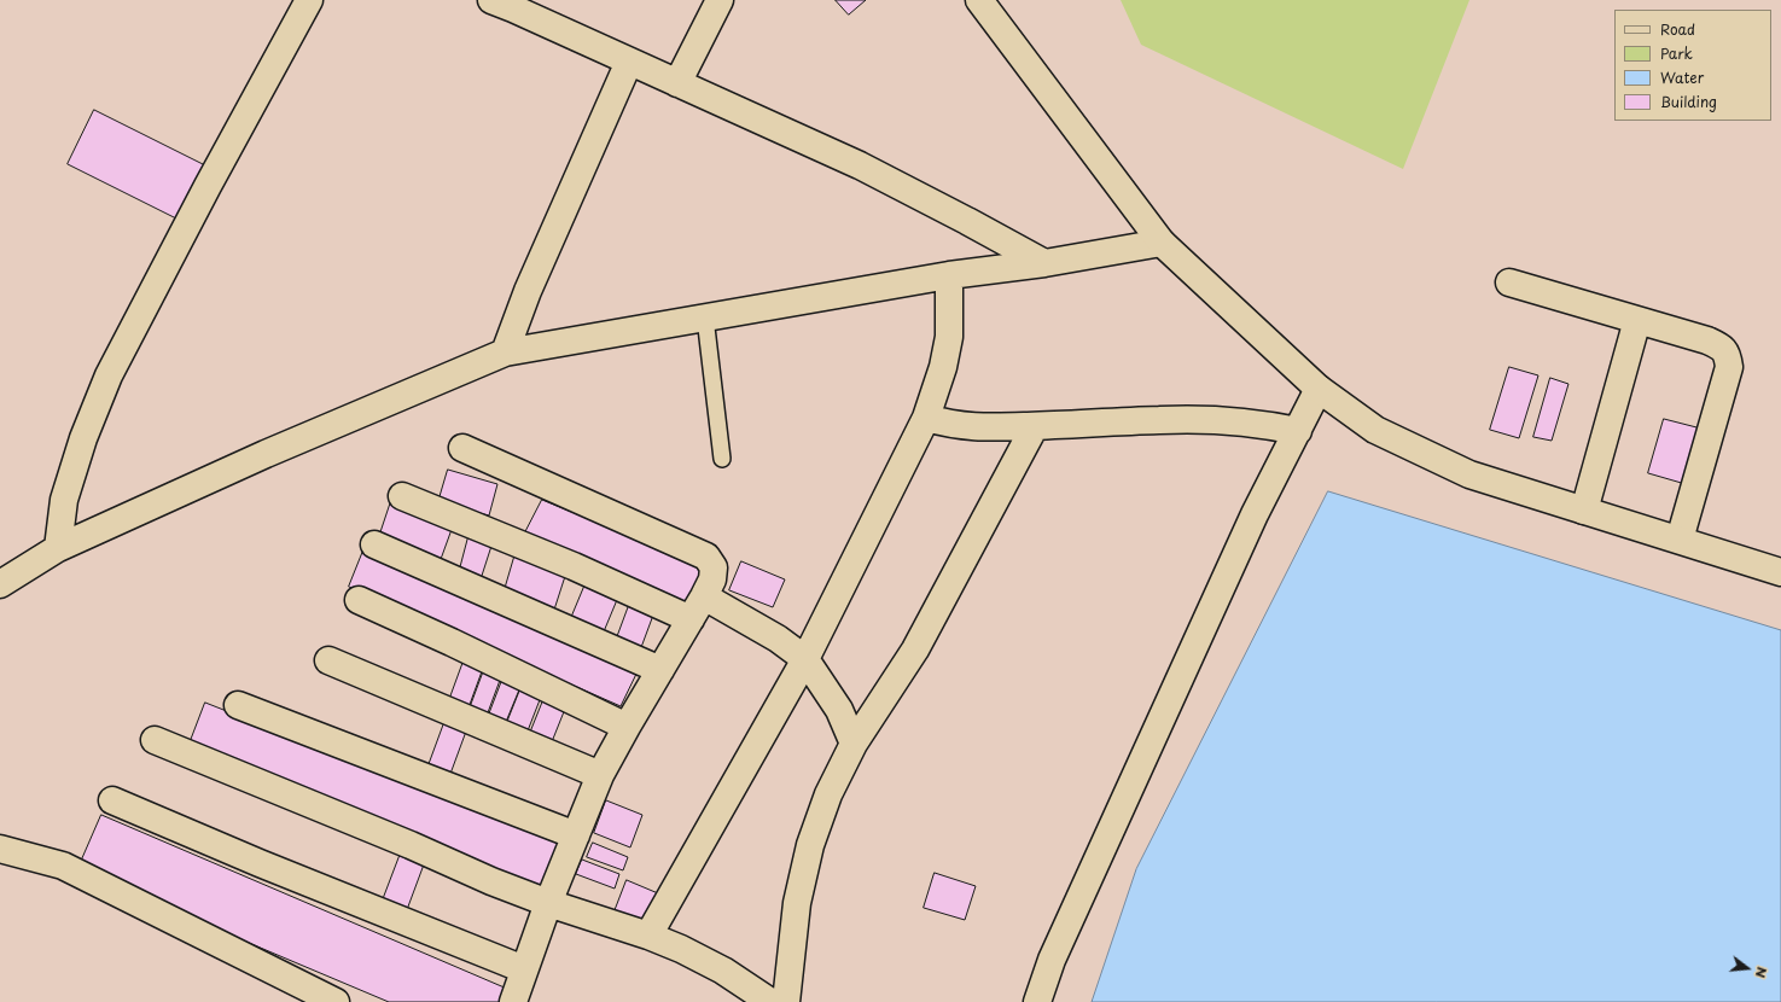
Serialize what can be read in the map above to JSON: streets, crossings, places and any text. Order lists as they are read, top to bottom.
{
  "legend": [
    "Road",
    "Park",
    "Water",
    "Building"
  ],
  "north": "right"
}
